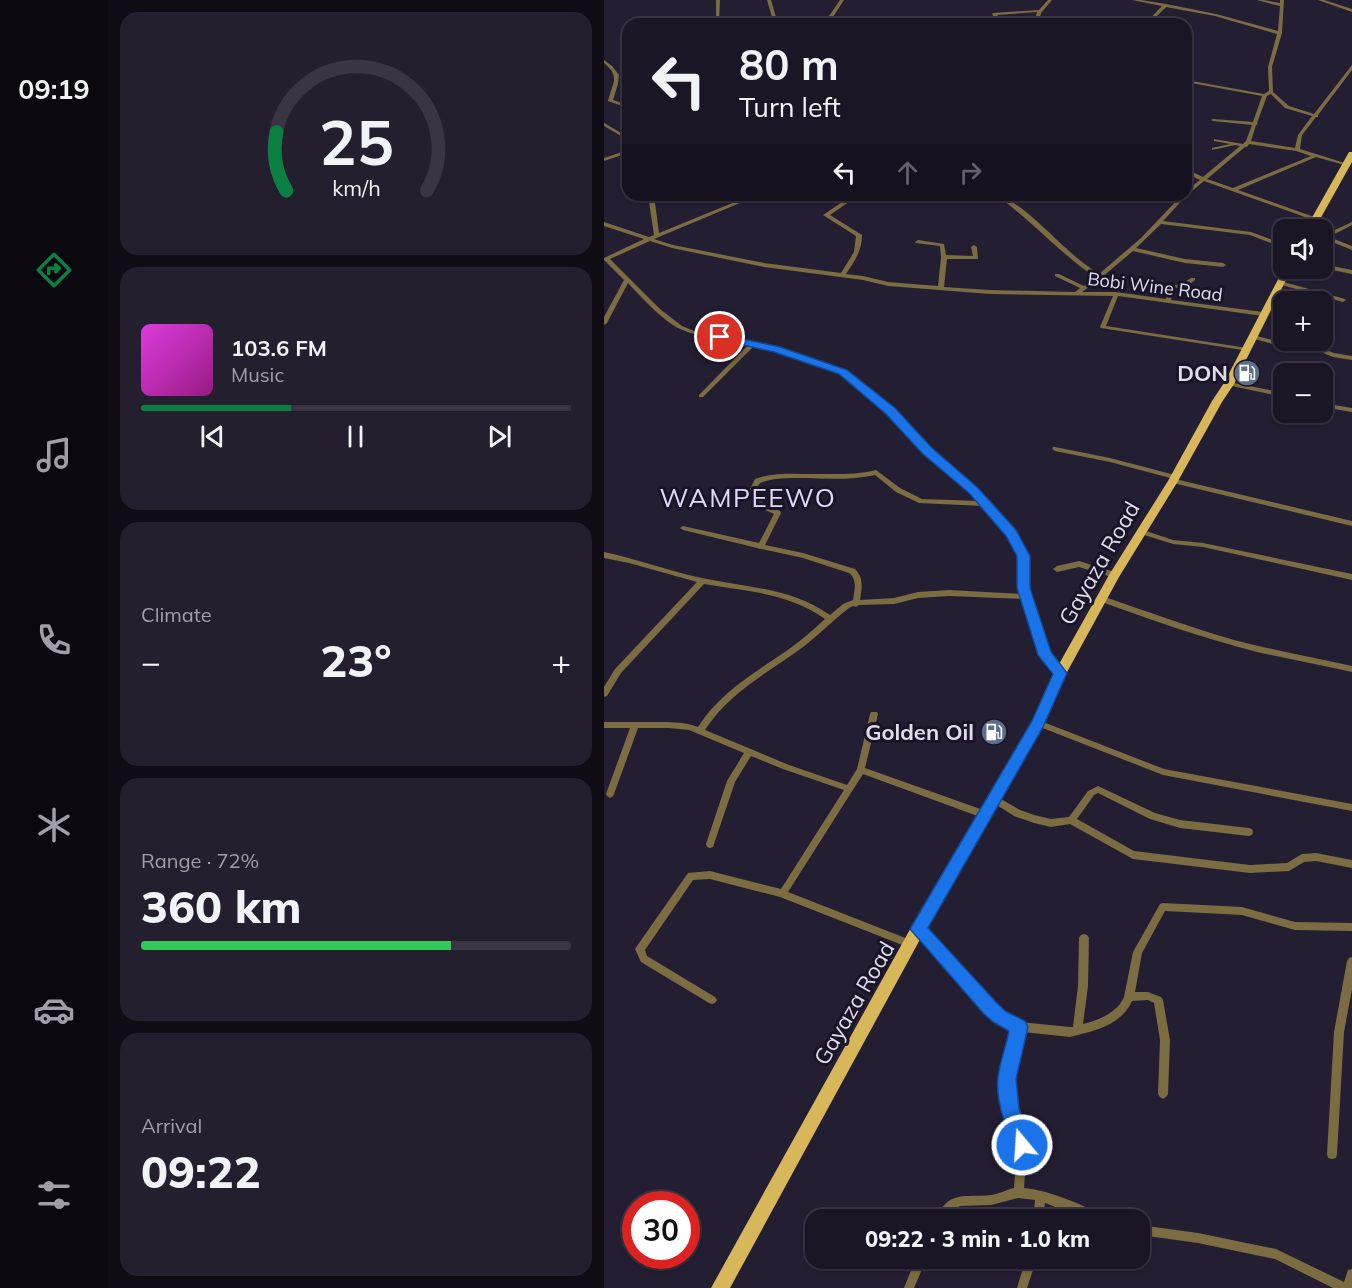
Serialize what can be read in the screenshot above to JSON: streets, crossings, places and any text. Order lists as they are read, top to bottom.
{
  "streets": {
    "main road": ["Gayaza Road"],
    "street": ["Bobi Wine Road"]
  },
  "crossings": [
    ["Bobi Wine Road", "Gayaza Road"]
  ],
  "districts": ["WAMPEEWO"],
  "places": {
    "fuel station": ["DON", "Golden Oil"]
  },
  "page": {
    "tabs": "09:19",
    "turn": ["80 m", "Turn left"],
    "map_buttons": ["+", "−"],
    "song": ["103.6 FM", "Music"],
    "tile": [
      "Climate",
      ["Range · 72%", "360 km"],
      ["Arrival", "09:22"]
    ],
    "heat": ["−", "23°", "+"],
    "limit": "30",
    "trip": "09:22 · 3 min · 1.0 km",
    "gauge": ["25", "km/h"]
  }
}
